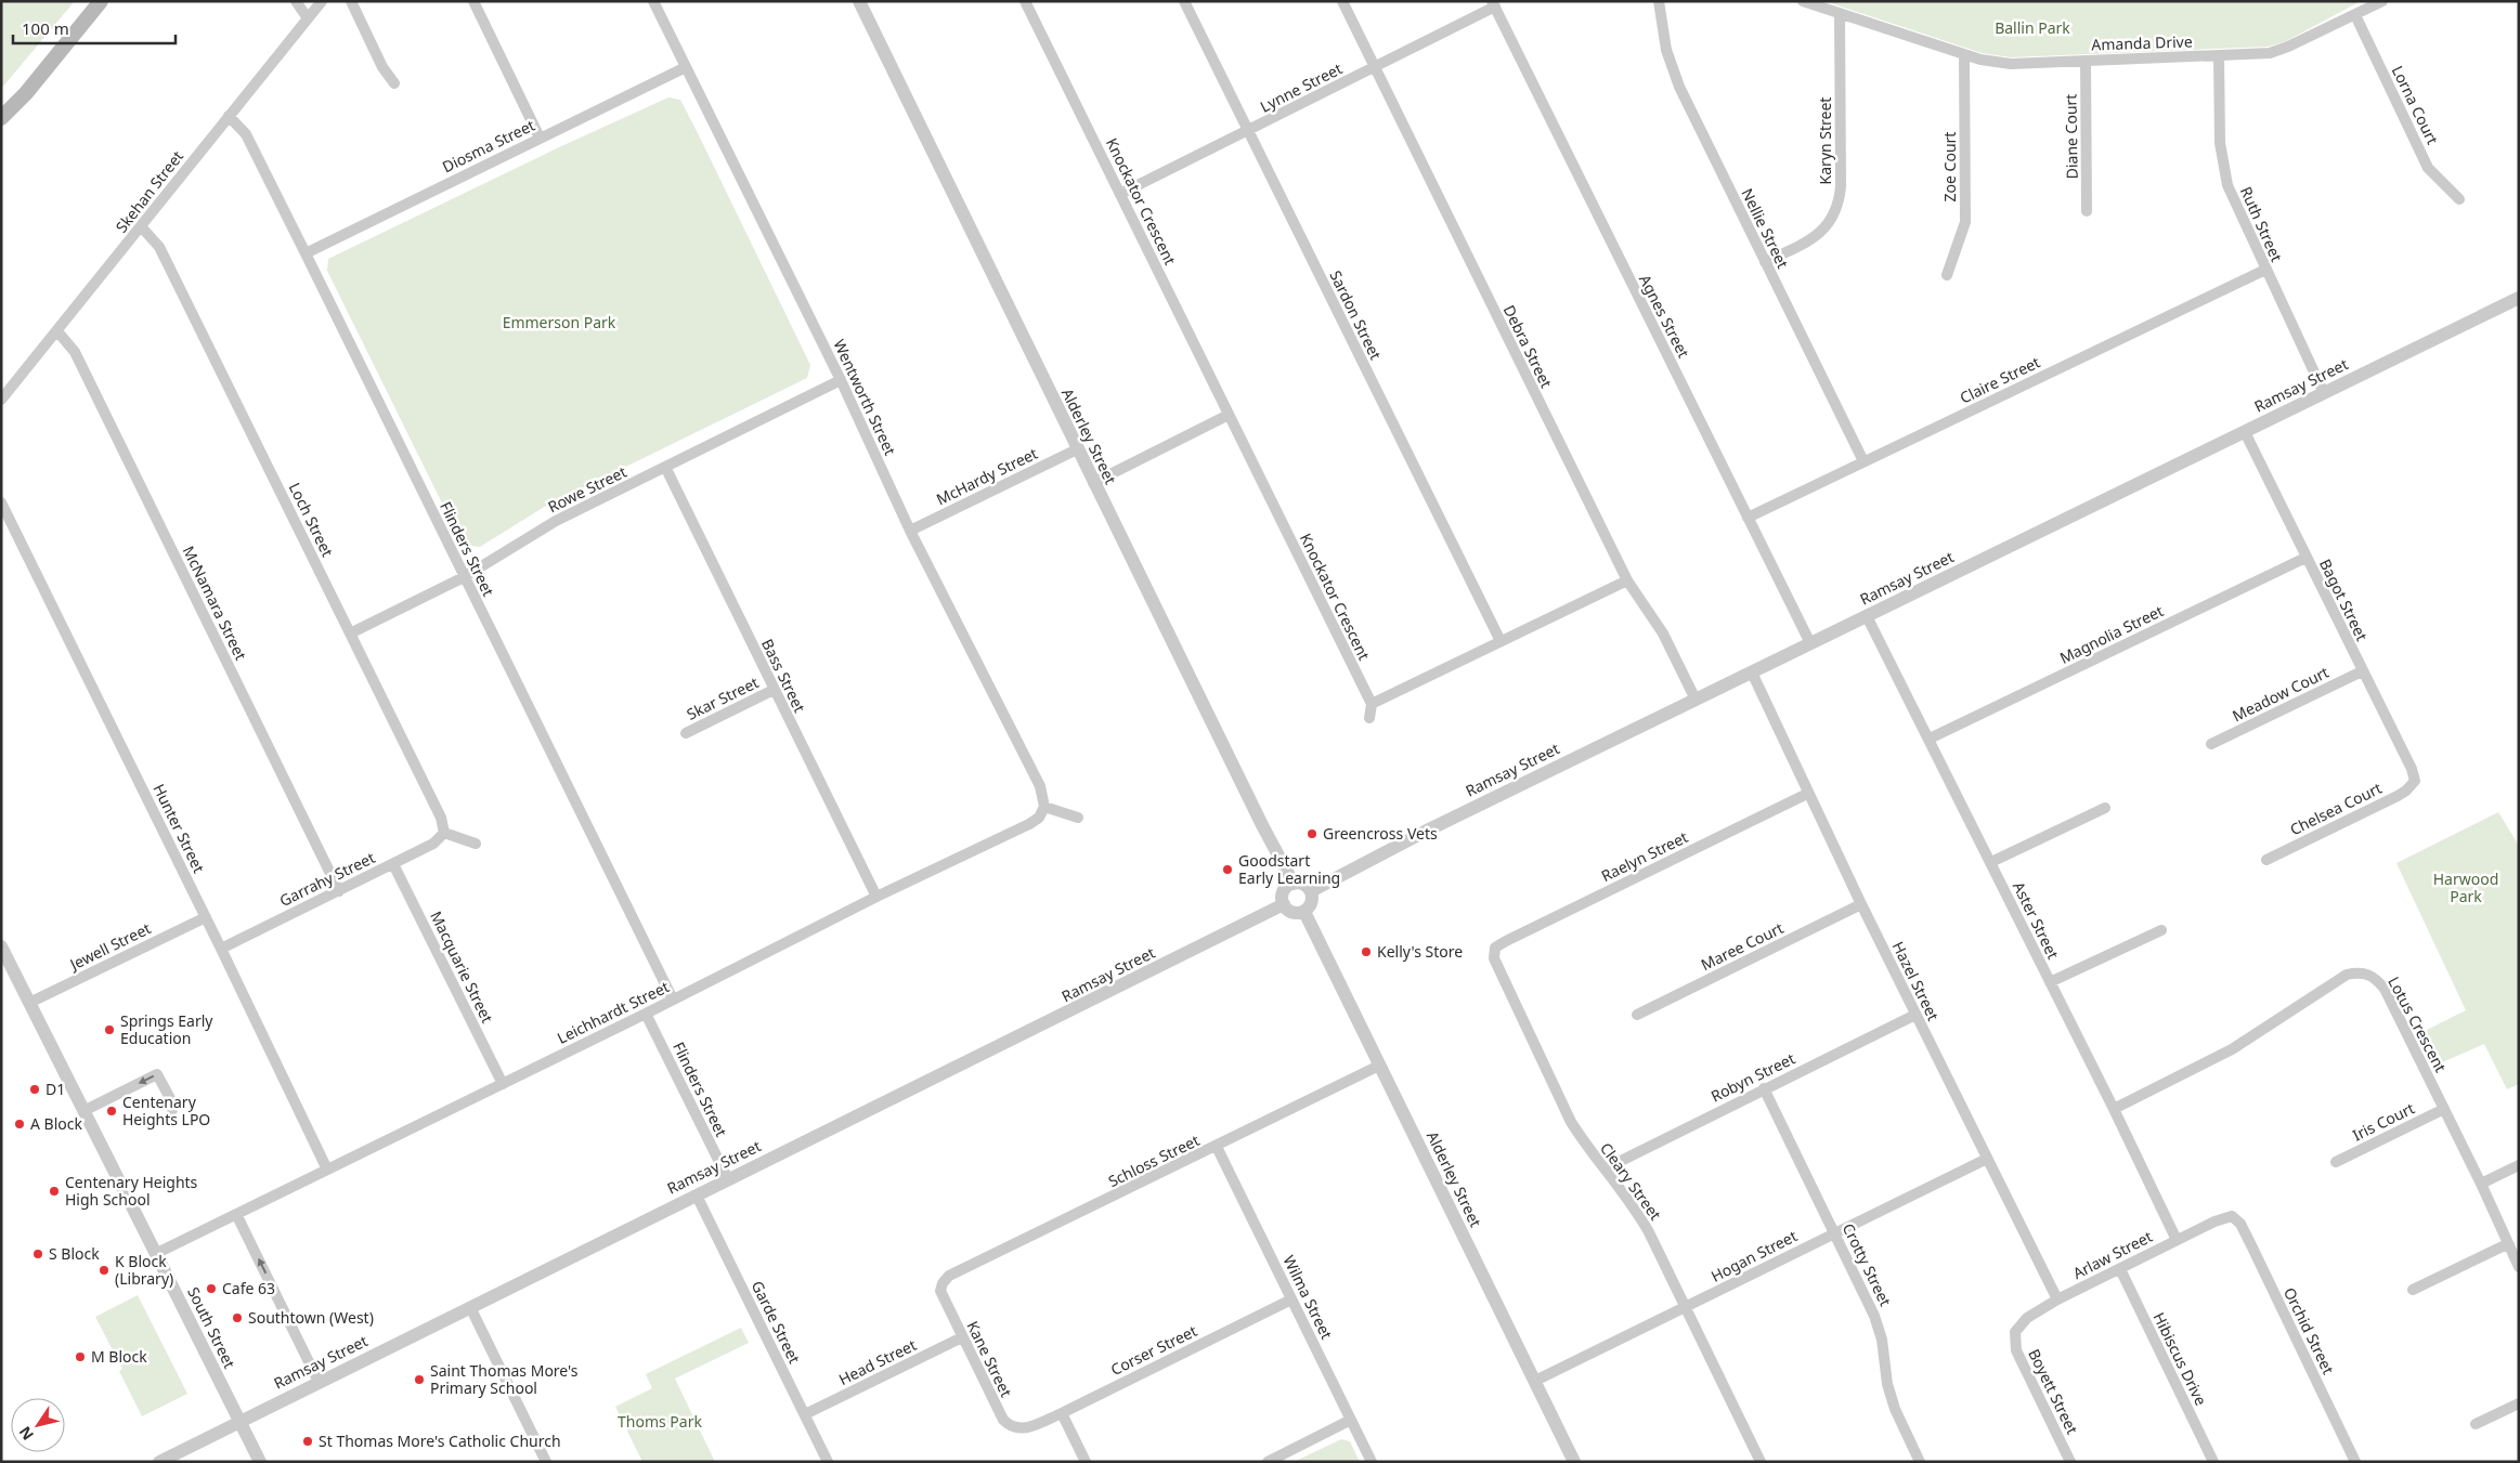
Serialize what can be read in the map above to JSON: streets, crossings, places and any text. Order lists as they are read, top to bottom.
{
  "streets": {
    "street": [
      "Amanda Drive",
      "Lynne Street",
      "Lorna Court",
      "Diane Court",
      "Karyn Street",
      "Diosma Street",
      "Zoe Court",
      "Skehan Street",
      "Knockator Crescent",
      "Ruth Street",
      "Nellie Street",
      "Sardon Street",
      "Agnes Street",
      "Debra Street",
      "Claire Street",
      "Ramsay Street",
      "Wentworth Street",
      "Alderley Street",
      "McHardy Street",
      "Rowe Street",
      "Loch Street",
      "Flinders Street",
      "Bagot Street",
      "McNamara Street",
      "Magnolia Street",
      "Bass Street",
      "Meadow Court",
      "Skar Street",
      "Chelsea Court",
      "Hunter Street",
      "Raelyn Street",
      "Garrahy Street",
      "Aster Street",
      "Jewell Street",
      "Maree Court",
      "Macquarie Street",
      "Hazel Street",
      "Leichhardt Street",
      "Lotus Crescent",
      "Robyn Street",
      "Iris Court",
      "Schloss Street",
      "Cleary Street",
      "Arlaw Street",
      "Hogan Street",
      "Crotty Street",
      "Wilma Street",
      "Garde Street",
      "South Street",
      "Orchid Street",
      "Corser Street",
      "Kane Street",
      "Hibiscus Drive",
      "Head Street",
      "Boyett Street"
    ]
  },
  "crossings": [
    ["Amanda Drive", "Lorna Court"],
    ["Amanda Drive", "Diane Court"],
    ["Amanda Drive", "Karyn Street"],
    ["Amanda Drive", "Zoe Court"],
    ["Amanda Drive", "Ruth Street"],
    ["Lynne Street", "Knockator Crescent"],
    ["Lynne Street", "Sardon Street"],
    ["Lynne Street", "Agnes Street"],
    ["Lynne Street", "Debra Street"],
    ["Karyn Street", "Nellie Street"],
    ["Diosma Street", "Wentworth Street"],
    ["Diosma Street", "Flinders Street"],
    ["Skehan Street", "Loch Street"],
    ["Skehan Street", "Flinders Street"],
    ["Skehan Street", "McNamara Street"],
    ["Ruth Street", "Claire Street"],
    ["Ruth Street", "Ramsay Street"],
    ["Nellie Street", "Claire Street"],
    ["Agnes Street", "Claire Street"],
    ["Agnes Street", "Ramsay Street"],
    ["Debra Street", "Ramsay Street"],
    ["Ramsay Street", "Alderley Street"],
    ["Ramsay Street", "Flinders Street"],
    ["Ramsay Street", "Bagot Street"],
    ["Ramsay Street", "Aster Street"],
    ["Ramsay Street", "Hazel Street"],
    ["Ramsay Street", "Garde Street"],
    ["Ramsay Street", "South Street"],
    ["Wentworth Street", "McHardy Street"],
    ["Wentworth Street", "Rowe Street"],
    ["Wentworth Street", "Leichhardt Street"],
    ["Alderley Street", "McHardy Street"],
    ["Alderley Street", "Schloss Street"],
    ["Alderley Street", "Hogan Street"],
    ["Rowe Street", "Loch Street"],
    ["Rowe Street", "Flinders Street"],
    ["Rowe Street", "Bass Street"],
    ["Loch Street", "Garrahy Street"],
    ["Flinders Street", "Leichhardt Street"],
    ["Bagot Street", "Magnolia Street"],
    ["Bagot Street", "Meadow Court"],
    ["Bagot Street", "Chelsea Court"],
    ["McNamara Street", "Garrahy Street"],
    ["Magnolia Street", "Aster Street"],
    ["Bass Street", "Skar Street"],
    ["Bass Street", "Leichhardt Street"],
    ["Hunter Street", "Garrahy Street"],
    ["Hunter Street", "Jewell Street"],
    ["Hunter Street", "Leichhardt Street"],
    ["Raelyn Street", "Hazel Street"],
    ["Raelyn Street", "Cleary Street"],
    ["Garrahy Street", "Macquarie Street"],
    ["Aster Street", "Lotus Crescent"],
    ["Aster Street", "Arlaw Street"],
    ["Jewell Street", "South Street"],
    ["Maree Court", "Hazel Street"],
    ["Macquarie Street", "Leichhardt Street"],
    ["Hazel Street", "Robyn Street"],
    ["Hazel Street", "Arlaw Street"],
    ["Hazel Street", "Hogan Street"],
    ["Leichhardt Street", "South Street"],
    ["Lotus Crescent", "Iris Court"],
    ["Robyn Street", "Cleary Street"],
    ["Robyn Street", "Crotty Street"],
    ["Schloss Street", "Wilma Street"],
    ["Schloss Street", "Kane Street"],
    ["Cleary Street", "Hogan Street"],
    ["Arlaw Street", "Orchid Street"],
    ["Arlaw Street", "Hibiscus Drive"],
    ["Arlaw Street", "Boyett Street"],
    ["Hogan Street", "Crotty Street"],
    ["Wilma Street", "Corser Street"],
    ["Garde Street", "Head Street"],
    ["Corser Street", "Kane Street"],
    ["Kane Street", "Head Street"]
  ],
  "parks": [
    "Ballin Park",
    "Emmerson Park",
    "Harwood Park",
    "Thoms Park"
  ],
  "places": [
    "Greencross Vets",
    "Goodstart Early Learning",
    "Kelly's Store",
    "Springs Early Education",
    "D1",
    "Centenary Heights LPO",
    "A Block",
    "Centenary Heights High School",
    "S Block",
    "K Block (Library)",
    "Cafe 63",
    "Southtown (West)",
    "M Block",
    "Saint Thomas More's Primary School",
    "St Thomas More's Catholic Church"
  ],
  "scale_bar": "100 m",
  "north": "bottom left"
}
